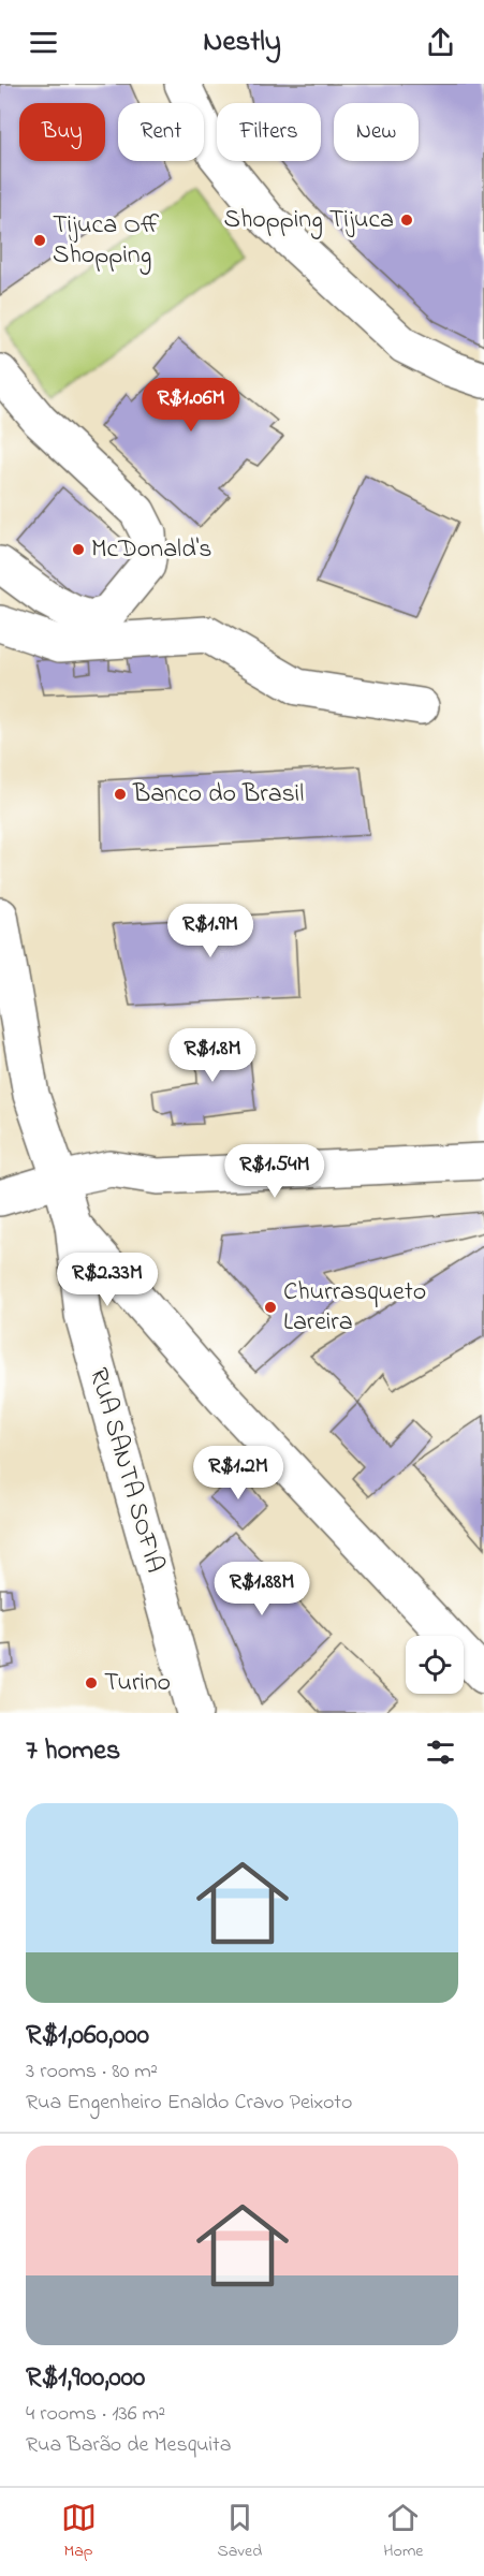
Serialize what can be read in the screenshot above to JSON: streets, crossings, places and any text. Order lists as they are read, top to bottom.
{
  "streets": {
    "street": ["RUA SANTA SOFIA"]
  },
  "places": [
    "Shopping Tijuca",
    "Tijuca Off Shopping",
    "McDonald's",
    "Banco do Brasil",
    "Churrasqueto Lareira",
    "Turino"
  ],
  "page": {
    "header": "Nestly",
    "chip": [
      "Buy",
      "Rent",
      "Filters",
      "New"
    ],
    "price": [
      "R$1.06M",
      "R$1.9M",
      "R$1.8M",
      "R$1.54M",
      "R$2.33M",
      "R$1.2M",
      "R$1.88M"
    ],
    "heading": "7 homes",
    "list": [
      {
        "name": "R$1,060,000",
        "note": "3 rooms · 80 m² · Rua Engenheiro Enaldo Cravo Peixoto"
      },
      {
        "name": "R$1,900,000",
        "note": "4 rooms · 136 m² · Rua Barão de Mesquita"
      }
    ],
    "tabs": ["Map", "Saved", "Home"]
  }
}
